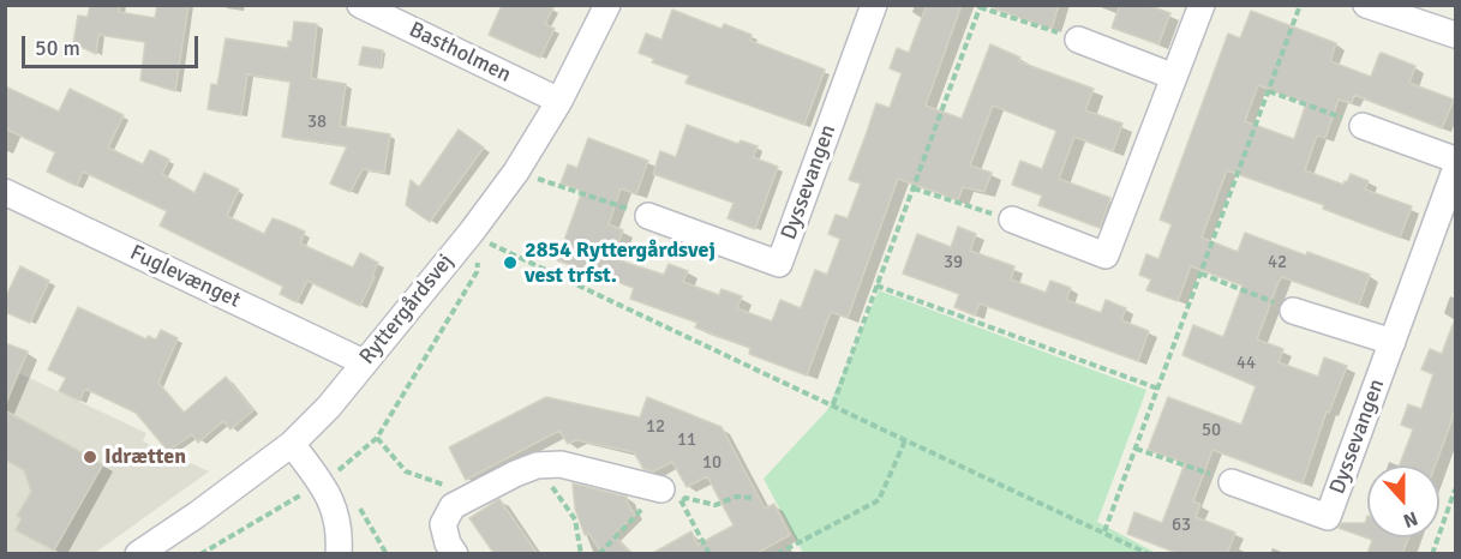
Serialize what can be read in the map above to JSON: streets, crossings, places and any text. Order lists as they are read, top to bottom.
{
  "streets": {
    "street": [
      "Bastholmen",
      "Dyssevangen",
      "Fuglevænget",
      "Ryttergårdsvej"
    ]
  },
  "crossings": [
    ["Bastholmen", "Ryttergårdsvej"],
    ["Fuglevænget", "Ryttergårdsvej"]
  ],
  "places": ["2854 Ryttergårdsvej vest trfst.", "Idrætten"],
  "house_numbers": [
    "38",
    "39",
    "42",
    "44",
    "12",
    "50",
    "11",
    "10",
    "63"
  ],
  "scale_bar": "50 m",
  "north": "bottom"
}
